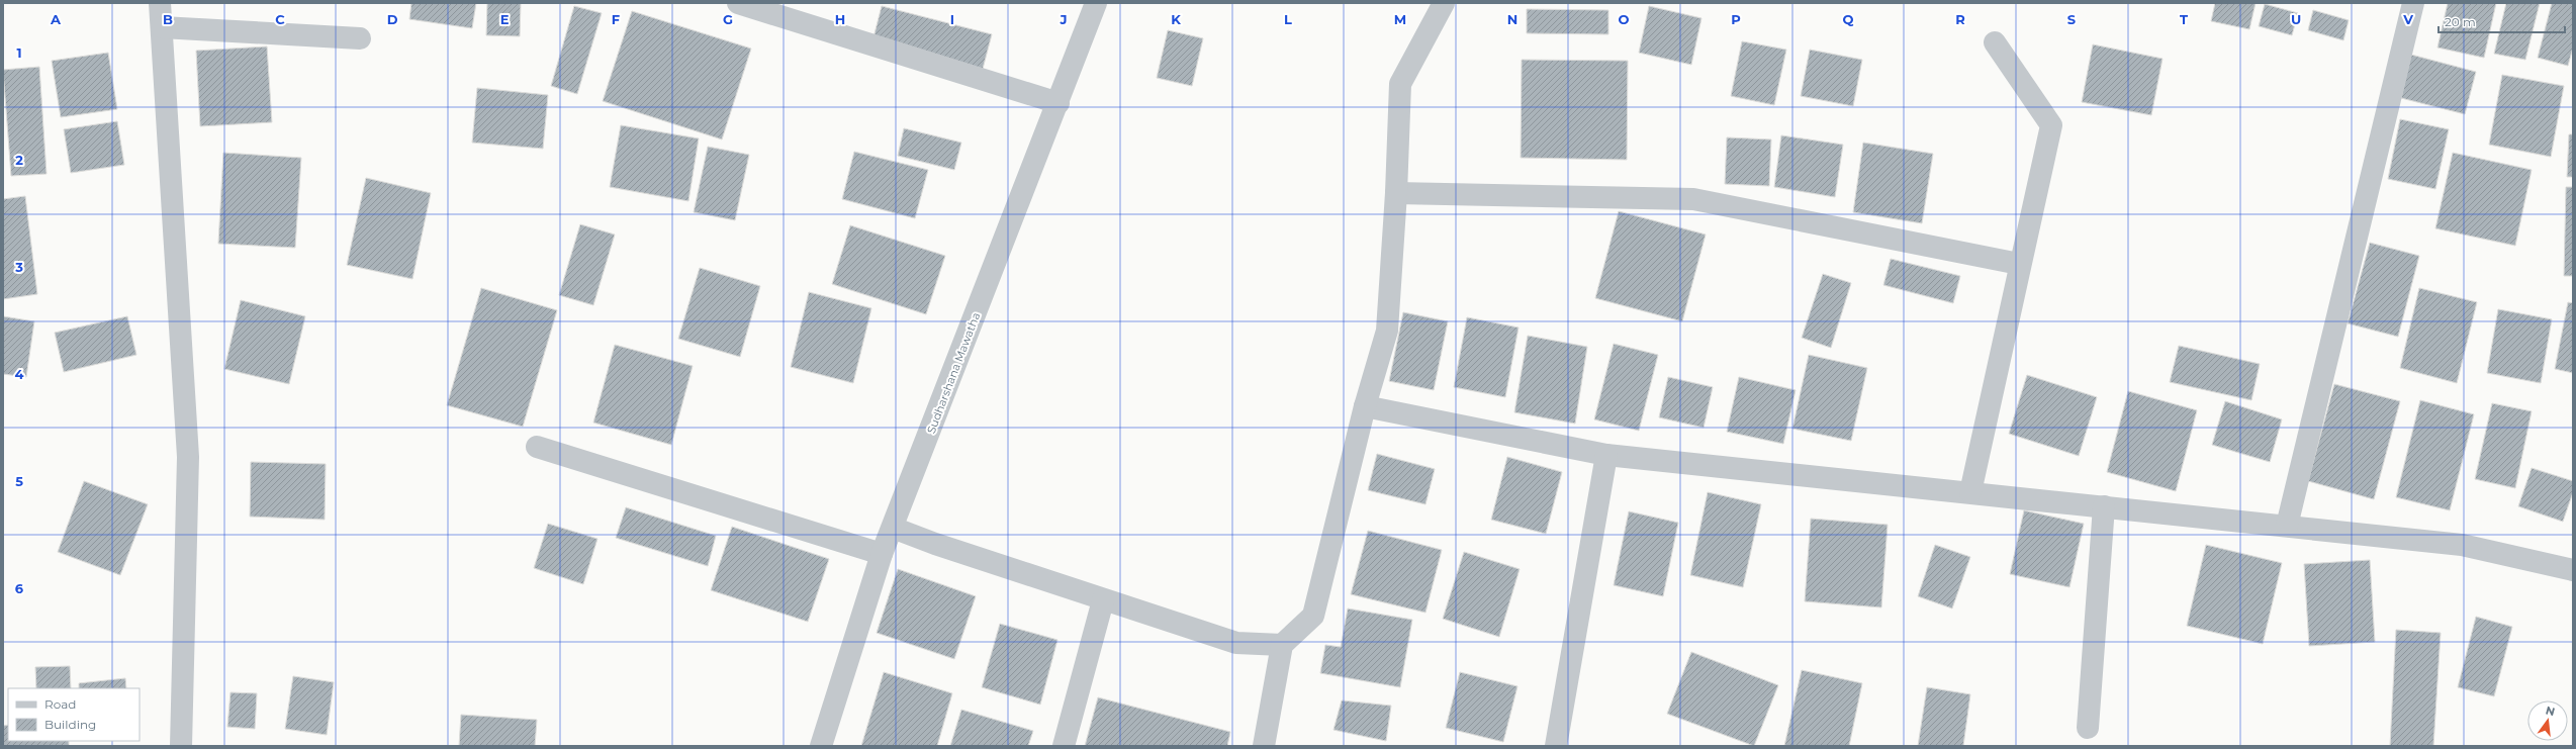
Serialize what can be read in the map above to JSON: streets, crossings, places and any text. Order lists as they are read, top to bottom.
{
  "streets": {
    "street": ["Sudharshana Mawatha"]
  },
  "legend": ["Road", "Building"],
  "scale_bar": "20 m",
  "north": "top",
  "grid": {
    "columns": [
      "A",
      "B",
      "C",
      "D",
      "E",
      "F",
      "G",
      "H",
      "I",
      "J",
      "K",
      "L",
      "M",
      "N",
      "O",
      "P",
      "Q",
      "R",
      "S",
      "T",
      "U",
      "V"
    ],
    "rows": [
      "1",
      "2",
      "3",
      "4",
      "5",
      "6"
    ]
  }
}
